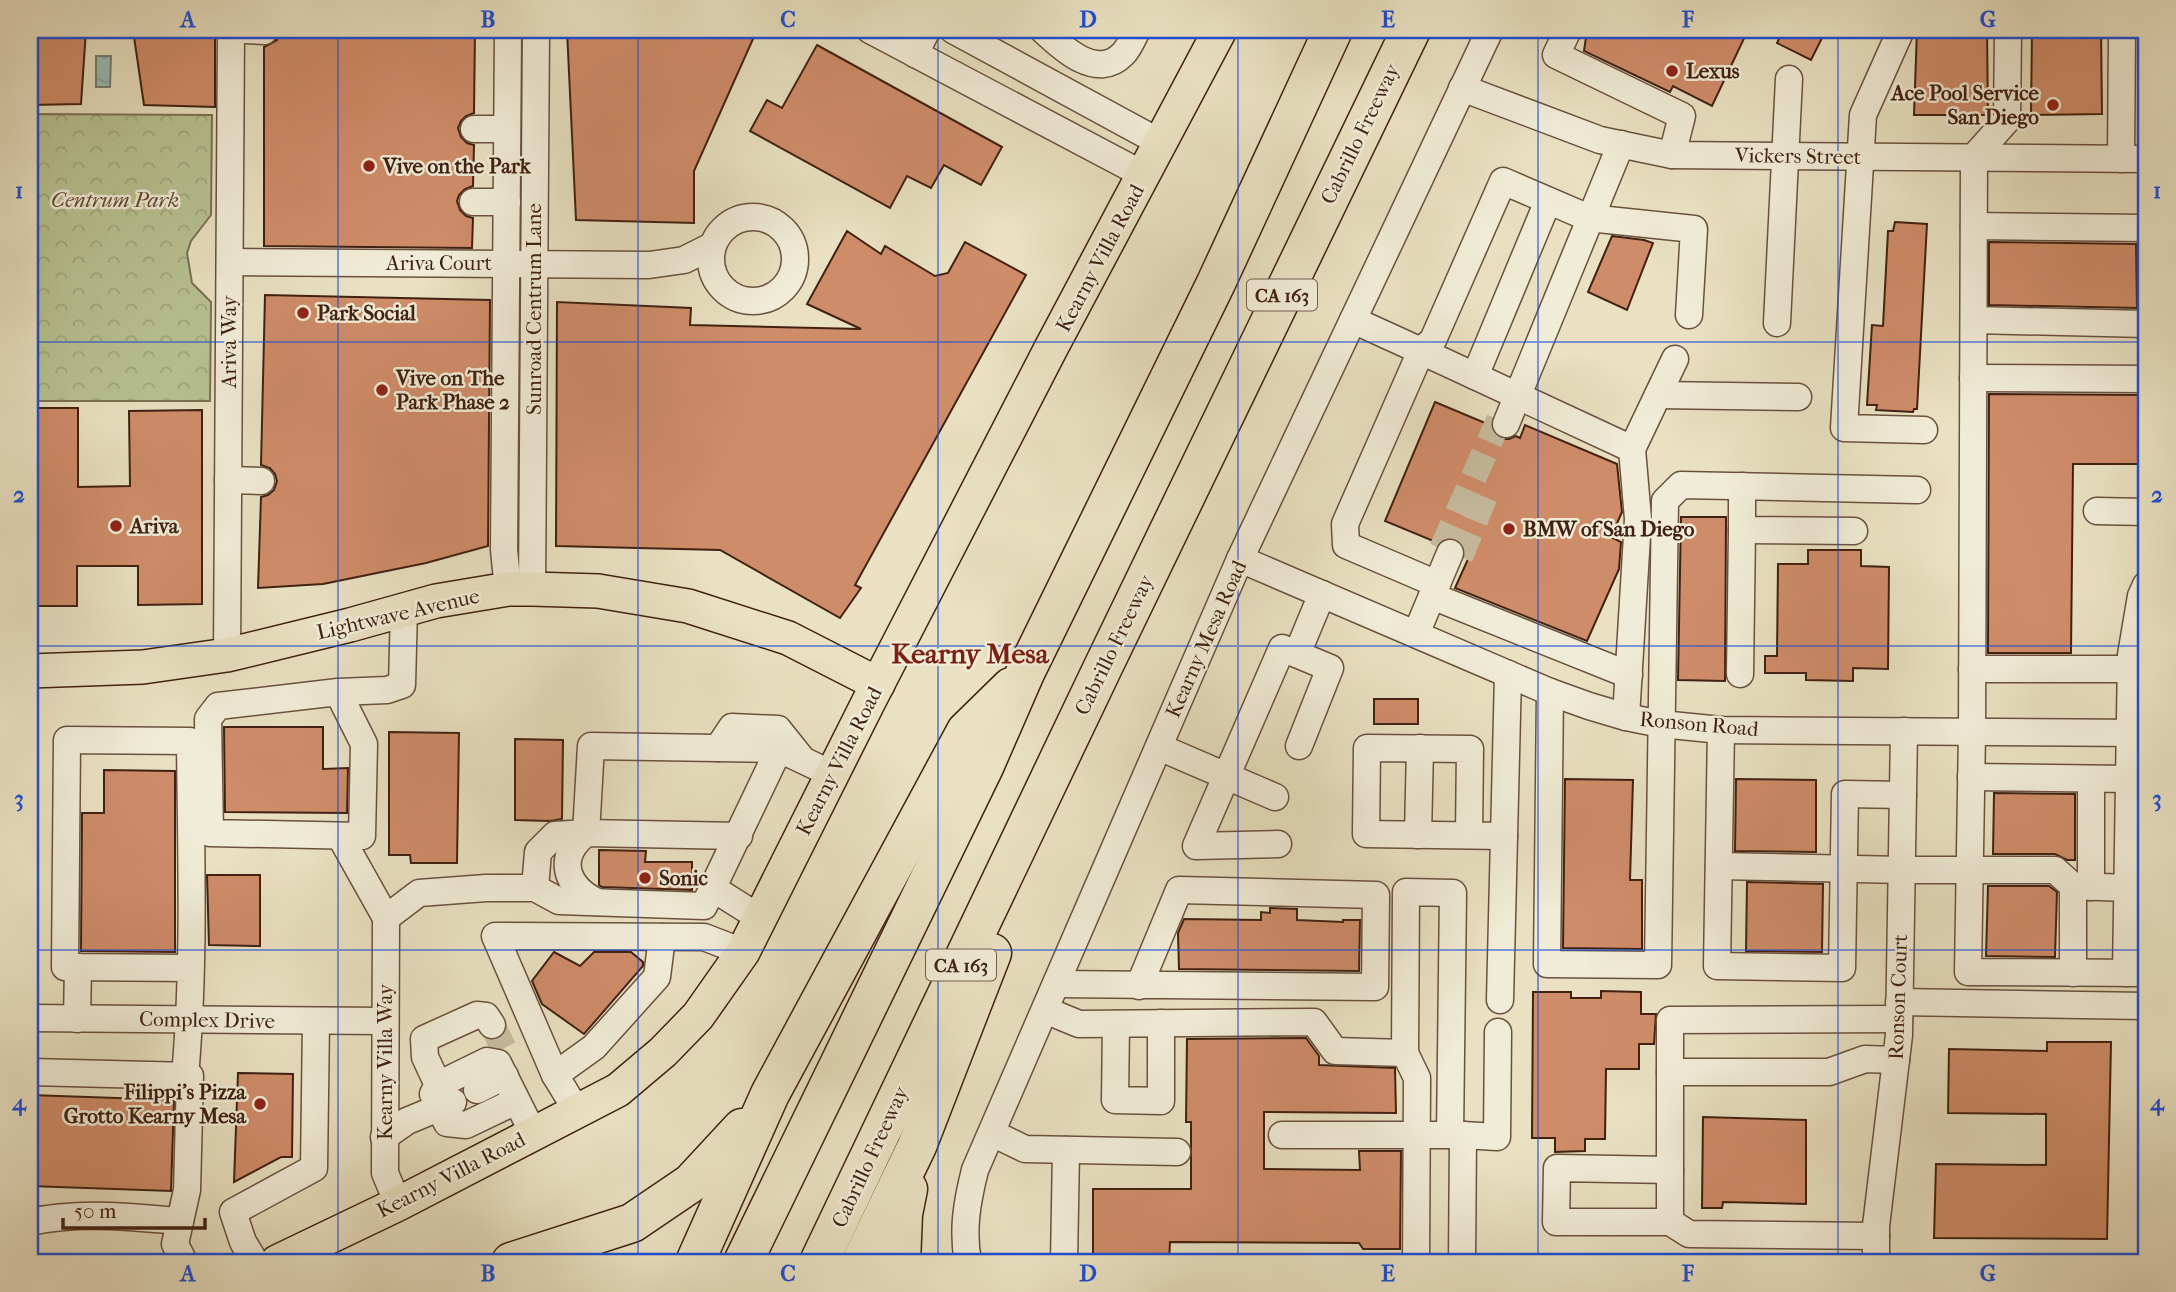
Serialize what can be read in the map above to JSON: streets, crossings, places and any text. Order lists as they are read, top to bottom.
{
  "streets": {
    "highway": ["Cabrillo Freeway", "CA 163"],
    "main road": ["Kearny Villa Road", "Lightwave Avenue"],
    "street": [
      "Vickers Street",
      "Ariva Court",
      "Sunroad Centrum Lane",
      "Ariva Way",
      "Kearny Mesa Road",
      "Ronson Road",
      "Ronson Court",
      "Complex Drive",
      "Kearny Villa Way"
    ]
  },
  "crossings": [
    ["Vickers Street", "Kearny Mesa Road"],
    ["Kearny Villa Road", "Lightwave Avenue"],
    ["Kearny Villa Road", "Kearny Villa Way"],
    ["Ariva Court", "Sunroad Centrum Lane"],
    ["Ariva Court", "Ariva Way"],
    ["Sunroad Centrum Lane", "Lightwave Avenue"],
    ["Ariva Way", "Lightwave Avenue"],
    ["Kearny Mesa Road", "Ronson Road"],
    ["Ronson Road", "Ronson Court"],
    ["Complex Drive", "Kearny Villa Way"]
  ],
  "districts": ["Kearny Mesa"],
  "parks": ["Centrum Park"],
  "places": [
    "Lexus",
    "Ace Pool Service San Diego",
    "Vive on the Park",
    "Park Social",
    "Vive on The Park Phase 2",
    "Ariva",
    "BMW of San Diego",
    "Sonic",
    "Filippi's Pizza Grotto Kearny Mesa"
  ],
  "scale_bar": "50 m",
  "grid": {
    "columns": [
      "A",
      "B",
      "C",
      "D",
      "E",
      "F",
      "G"
    ],
    "rows": [
      "1",
      "2",
      "3",
      "4"
    ]
  }
}
